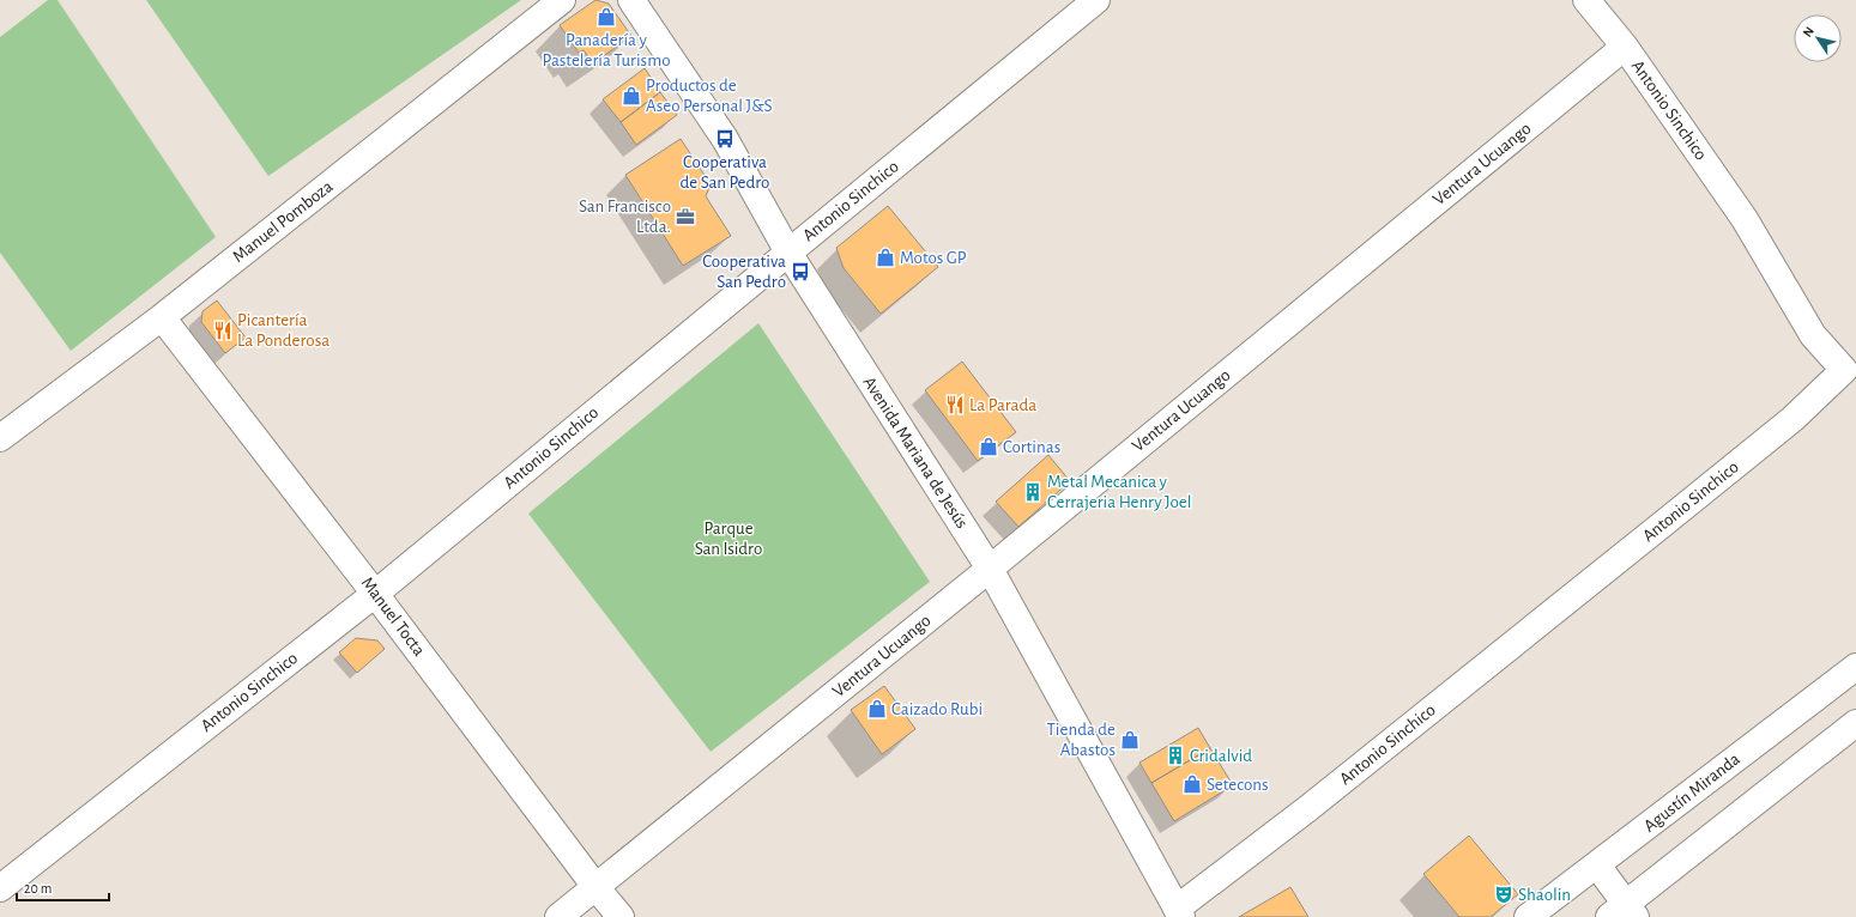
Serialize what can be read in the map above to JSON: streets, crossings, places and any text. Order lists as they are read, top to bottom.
{
  "streets": {
    "street": [
      "Antonio Sinchico",
      "Ventura Ucuango",
      "Manuel Pomboza",
      "Avenida Mariana de Jesús",
      "Manuel Tocta",
      "Agustín Miranda"
    ]
  },
  "crossings": [
    ["Antonio Sinchico", "Ventura Ucuango"],
    ["Antonio Sinchico", "Avenida Mariana de Jesús"],
    ["Antonio Sinchico", "Manuel Tocta"],
    ["Ventura Ucuango", "Avenida Mariana de Jesús"],
    ["Ventura Ucuango", "Manuel Tocta"],
    ["Manuel Pomboza", "Manuel Tocta"]
  ],
  "parks": ["Parque San Isidro"],
  "places": {
    "shop": [
      "Panadería y Pastelería Turismo",
      "Productos de Aseo Personal J&S",
      "Motos GP",
      "Cortinas",
      "Caizado Rubi",
      "Tienda de Abastos",
      "Setecons"
    ],
    "bus stop": ["Cooperativa de San Pedro", "Cooperativa San Pedro"],
    "office": ["San Francisco Ltda."],
    "restaurant": ["Picantería La Ponderosa", "La Parada"],
    "building": ["Metal Mecanica y Cerrajeria Henry Joel", "Cridalvid"],
    "theatre": ["Shaolin"]
  },
  "scale_bar": "20 m",
  "north": "top left"
}
